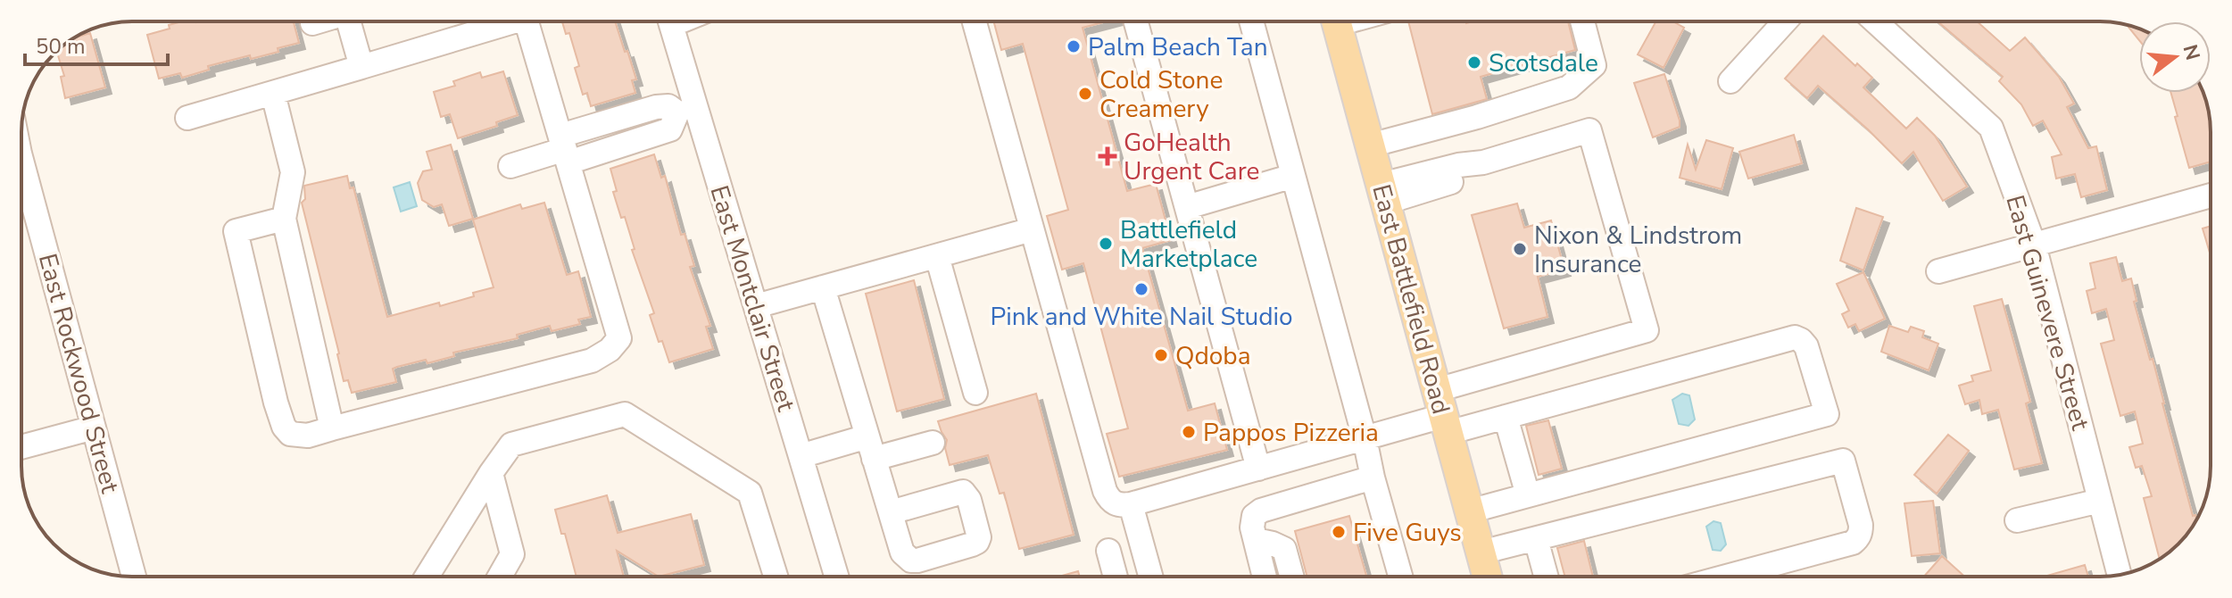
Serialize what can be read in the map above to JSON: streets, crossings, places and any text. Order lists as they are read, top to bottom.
{
  "streets": {
    "main road": ["East Battlefield Road"],
    "street": ["East Montclair Street", "East Guinevere Street", "East Rockwood Street"]
  },
  "places": {
    "other": [
      "Palm Beach Tan",
      "Scotsdale",
      "Cold Stone Creamery",
      "Battlefield Marketplace",
      "Nixon & Lindstrom Insurance",
      "Pink and White Nail Studio",
      "Qdoba",
      "Pappos Pizzeria",
      "Five Guys"
    ],
    "health": ["GoHealth Urgent Care"]
  },
  "scale_bar": "50 m",
  "north": "right"
}
